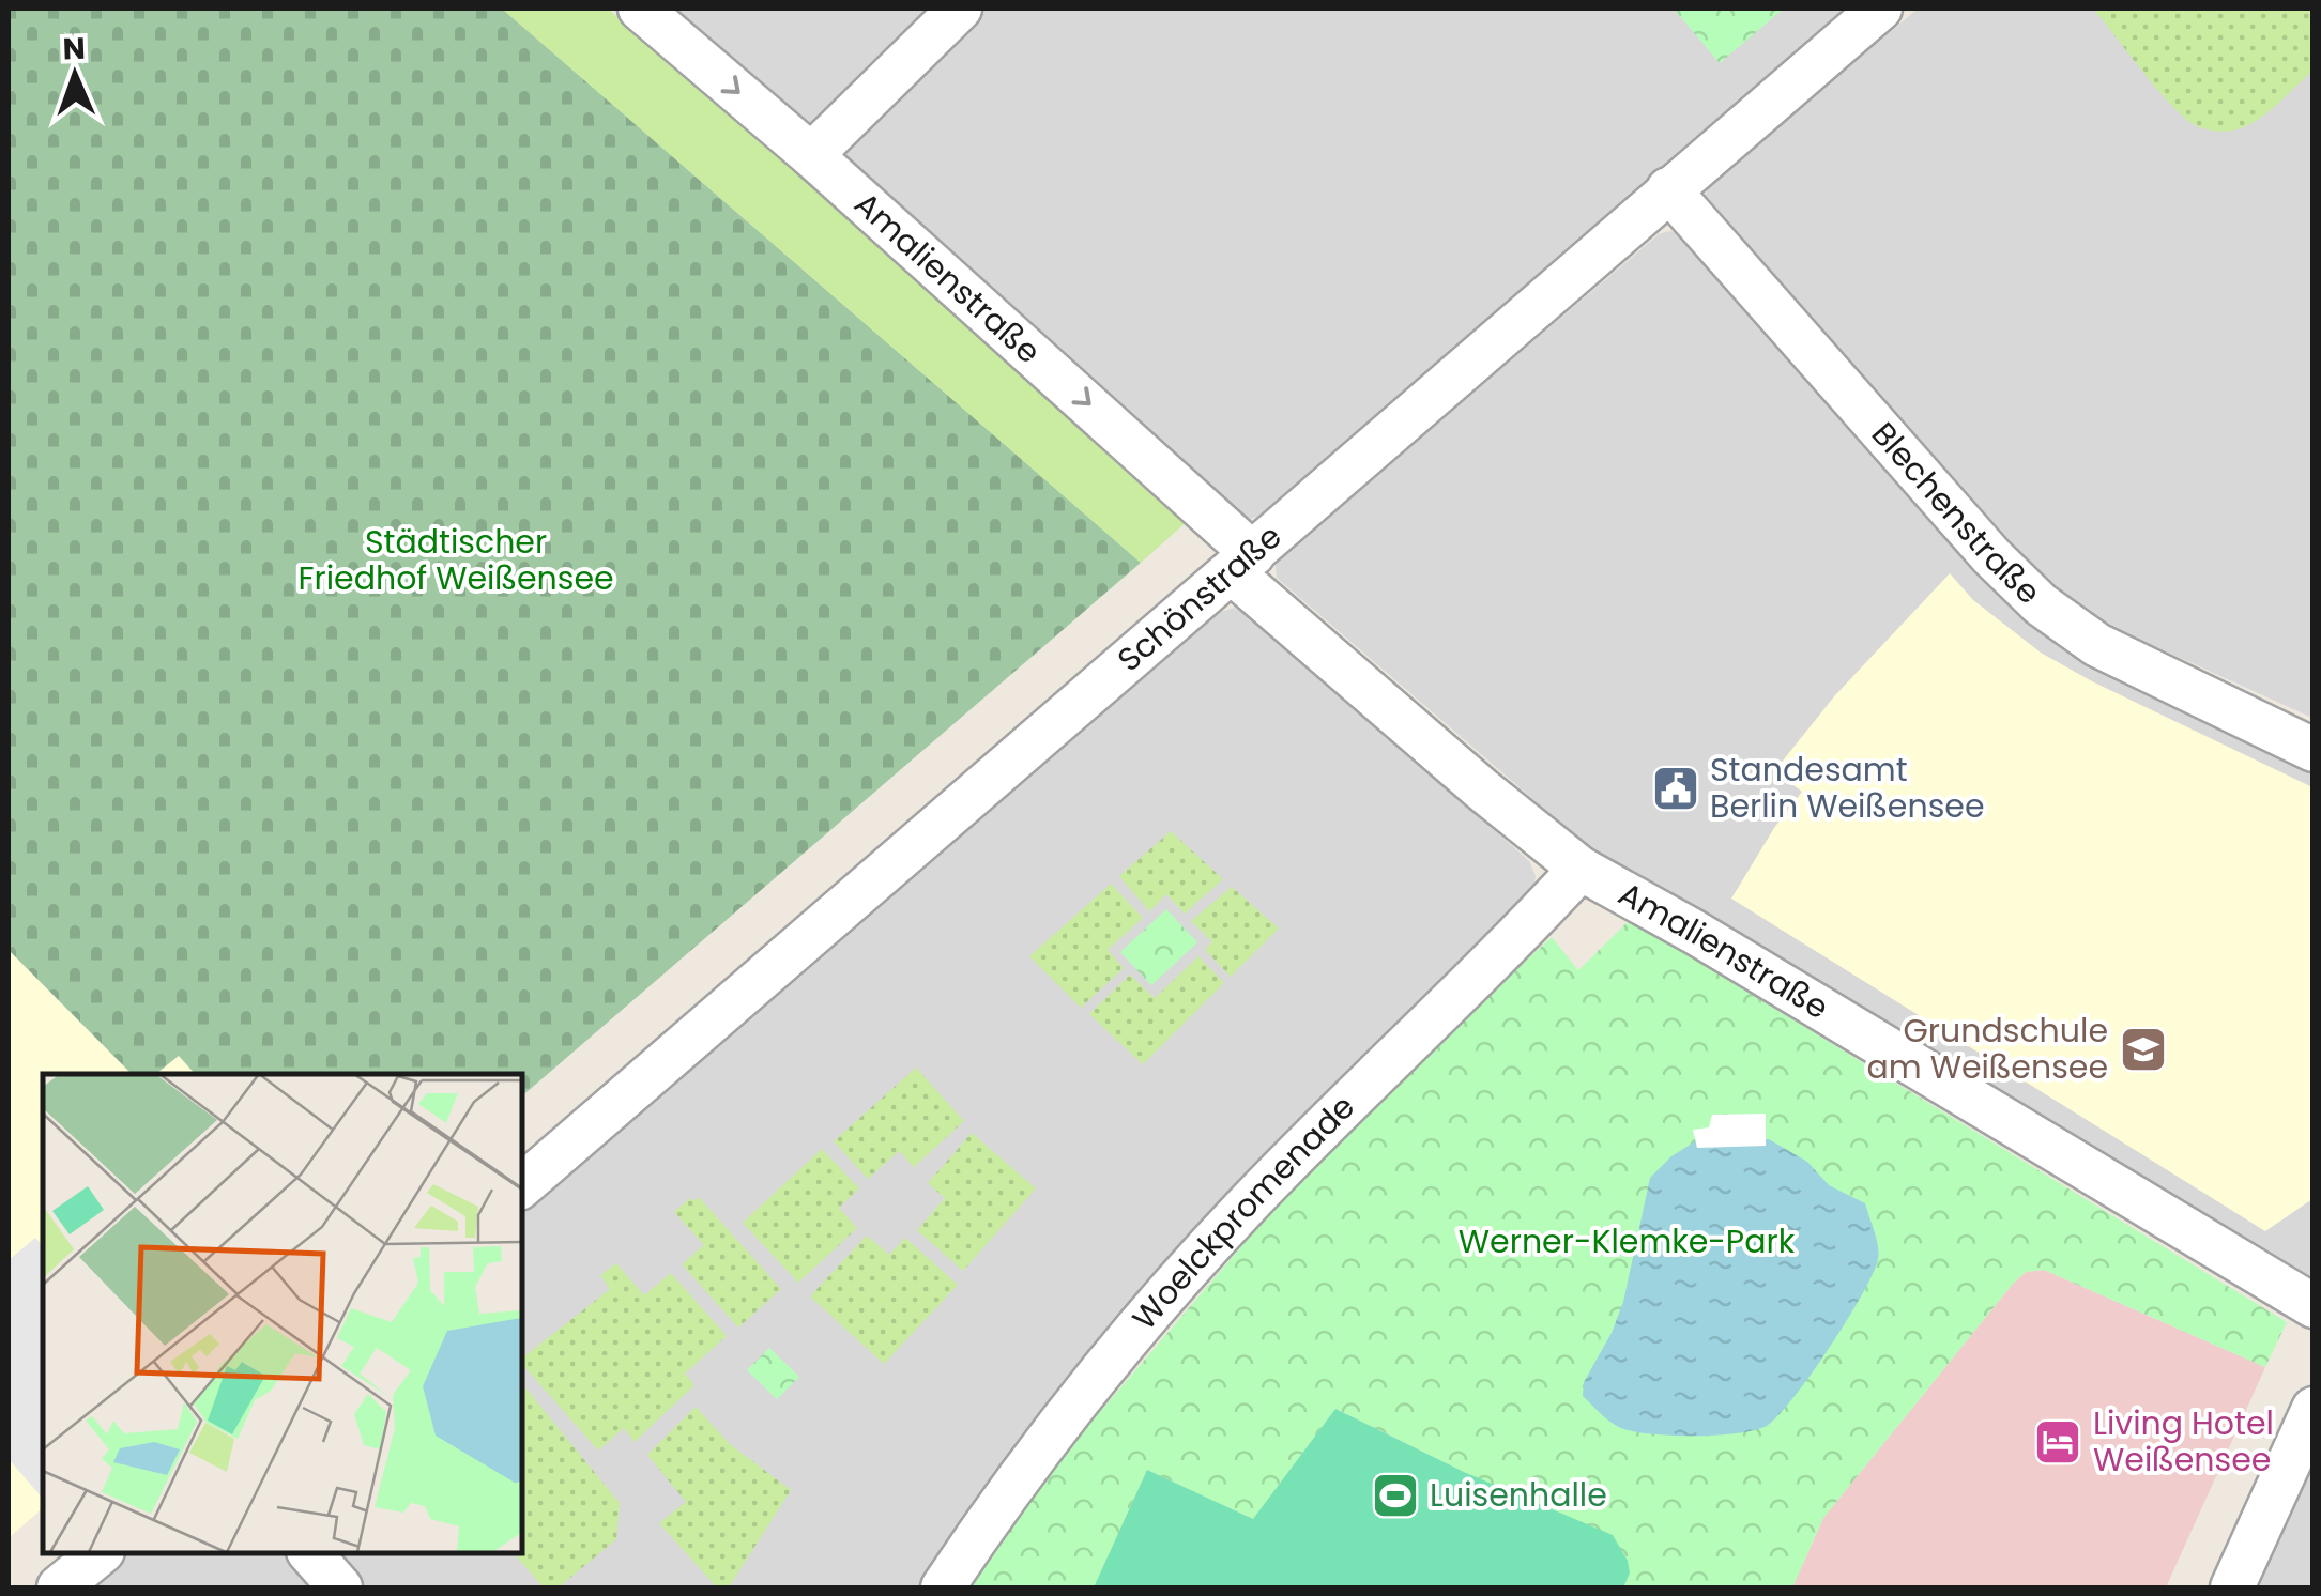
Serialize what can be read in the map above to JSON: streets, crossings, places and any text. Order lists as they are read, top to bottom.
{
  "streets": {
    "street": [
      "Amalienstraße",
      "Blechenstraße",
      "Schönstraße",
      "Woelckpromenade"
    ]
  },
  "crossings": [
    ["Amalienstraße", "Schönstraße"],
    ["Amalienstraße", "Woelckpromenade"],
    ["Blechenstraße", "Schönstraße"]
  ],
  "one_way": ["Amalienstraße"],
  "parks": ["Städtischer Friedhof Weißensee", "Werner-Klemke-Park"],
  "places": {
    "public building": ["Standesamt Berlin Weißensee"],
    "school or university": ["Grundschule am Weißensee"],
    "hotel": ["Living Hotel Weißensee"],
    "sports": ["Luisenhalle"]
  },
  "north": "top"
}
